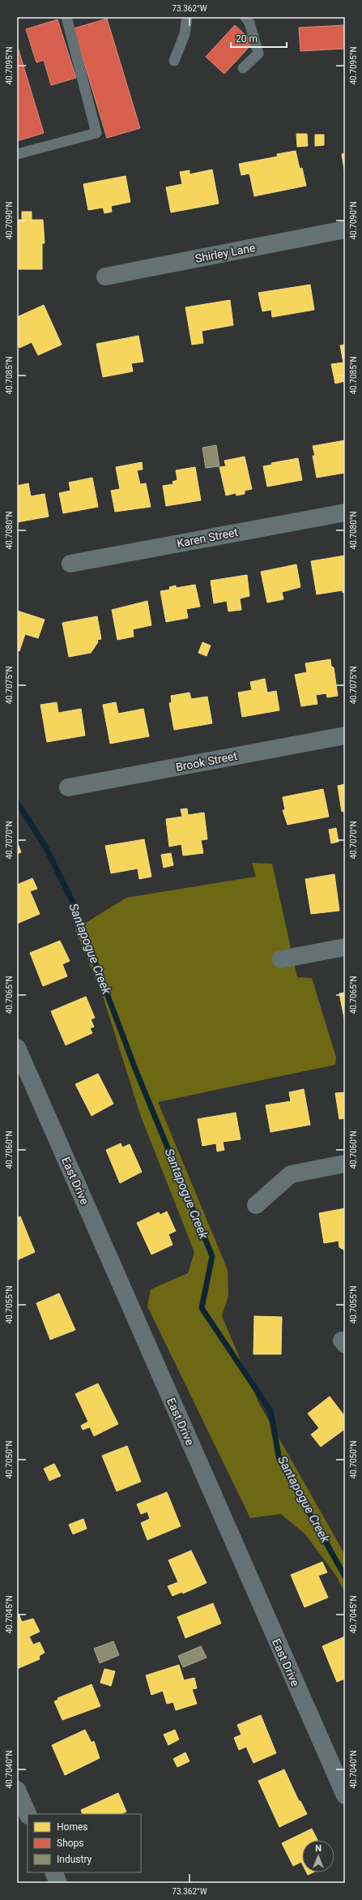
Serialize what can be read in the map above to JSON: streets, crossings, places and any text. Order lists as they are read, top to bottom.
{
  "streets": {
    "street": [
      "Shirley Lane",
      "Karen Street",
      "Brook Street",
      "East Drive"
    ]
  },
  "water": ["Santapogue Creek"],
  "legend": ["Homes", "Shops", "Industry"],
  "scale_bar": "20 m",
  "north": "top",
  "coordinates": [
    "73.362°W",
    "40.7095°N",
    "40.7090°N",
    "40.7085°N",
    "40.7080°N",
    "40.7075°N",
    "40.7070°N",
    "40.7065°N",
    "40.7060°N",
    "40.7055°N",
    "40.7050°N",
    "40.7045°N",
    "40.7040°N"
  ]
}
